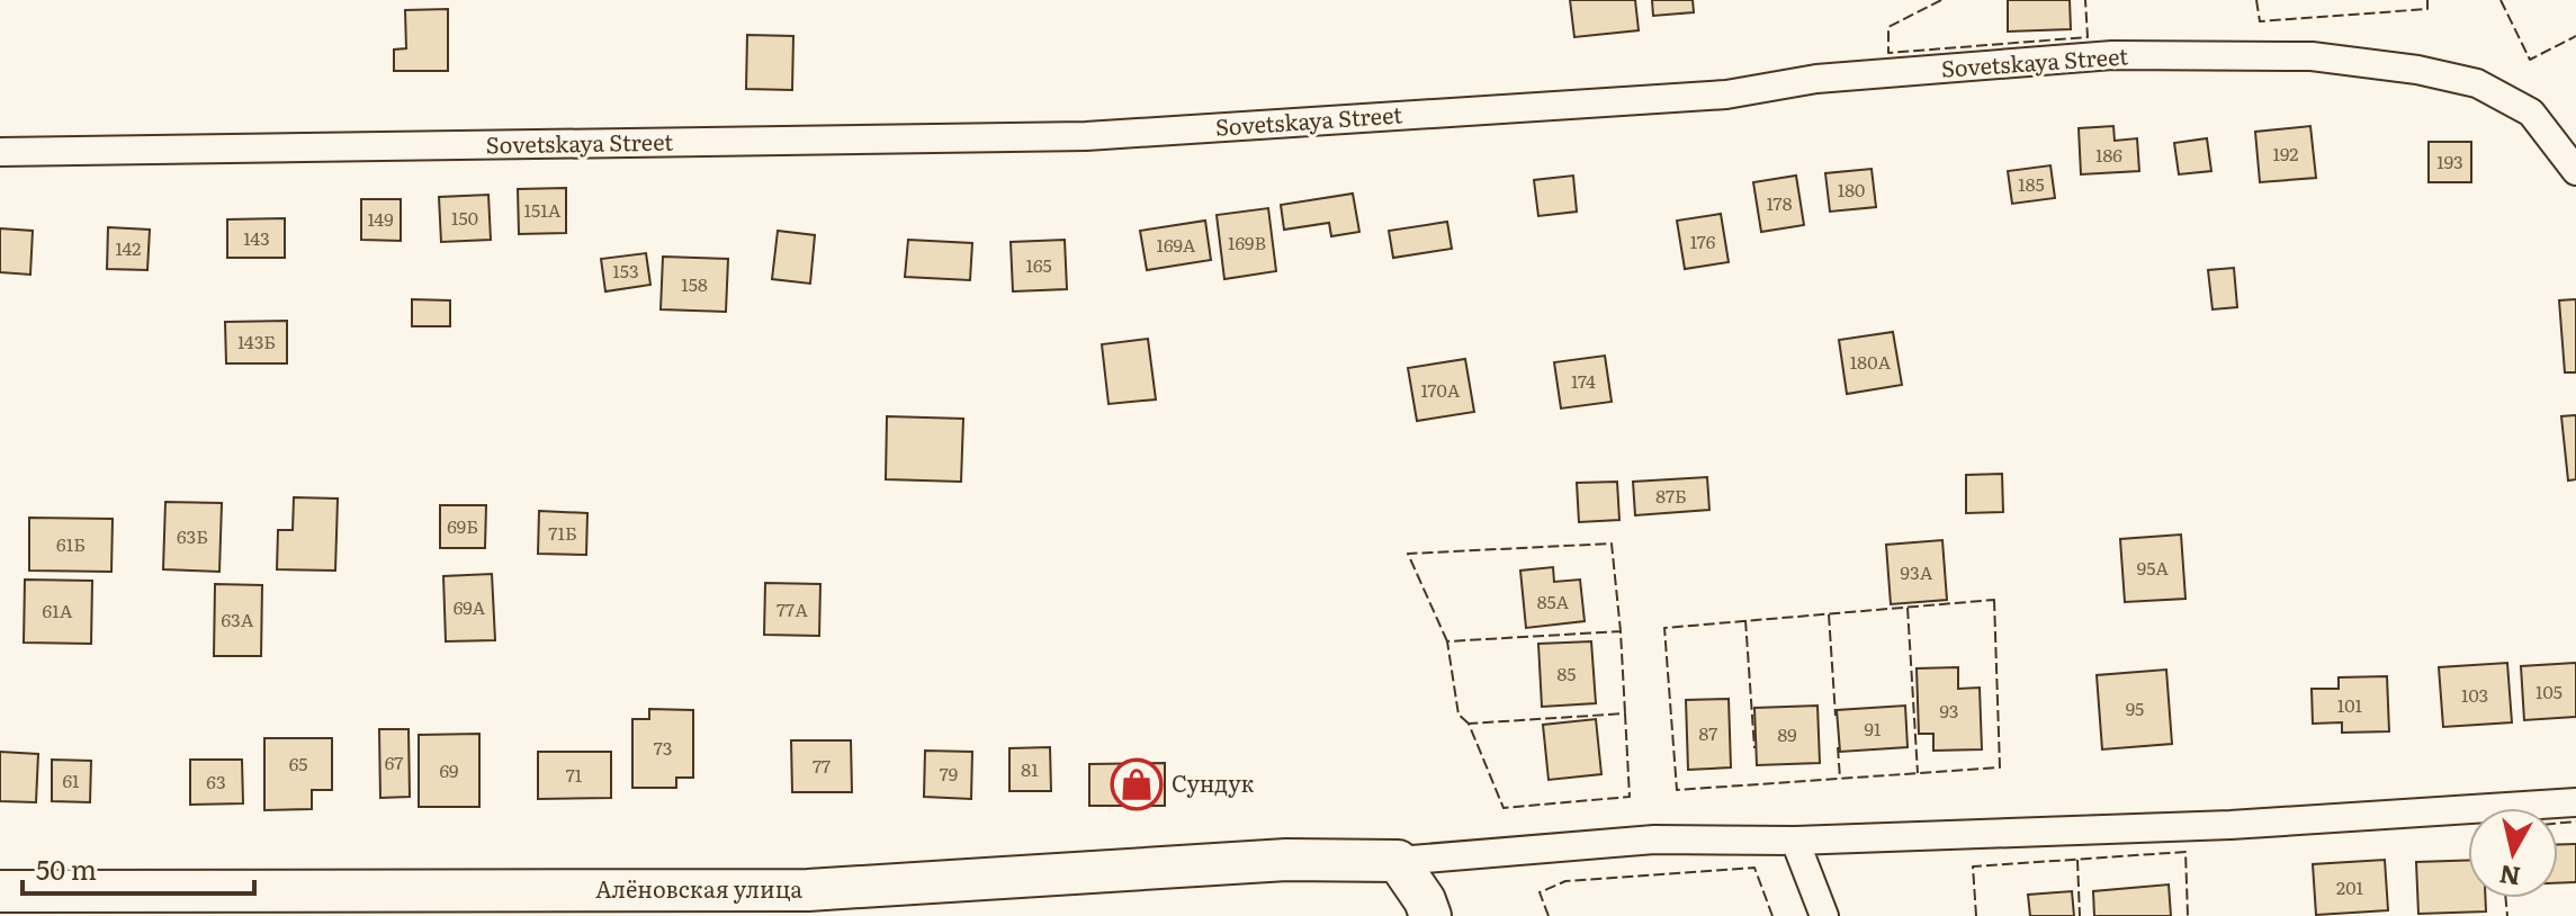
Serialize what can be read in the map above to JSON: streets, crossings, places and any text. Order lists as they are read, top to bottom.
{
  "streets": {
    "street": ["Sovetskaya Street", "Алёновская улица"]
  },
  "places": {
    "shop": ["Сундук"]
  },
  "house_numbers": [
    "192",
    "186",
    "193",
    "185",
    "180",
    "178",
    "151А",
    "150",
    "149",
    "143",
    "176",
    "169В",
    "169А",
    "142",
    "165",
    "153",
    "158",
    "143Б",
    "180А",
    "174",
    "170А",
    "87Б",
    "69Б",
    "71Б",
    "63Б",
    "61Б",
    "95А",
    "93А",
    "85А",
    "69А",
    "77А",
    "61А",
    "63А",
    "85",
    "105",
    "103",
    "101",
    "95",
    "93",
    "91",
    "87",
    "89",
    "73",
    "67",
    "65",
    "77",
    "81",
    "69",
    "79",
    "71",
    "61",
    "63",
    "201"
  ],
  "scale_bar": "50 m",
  "north": "bottom"
}
